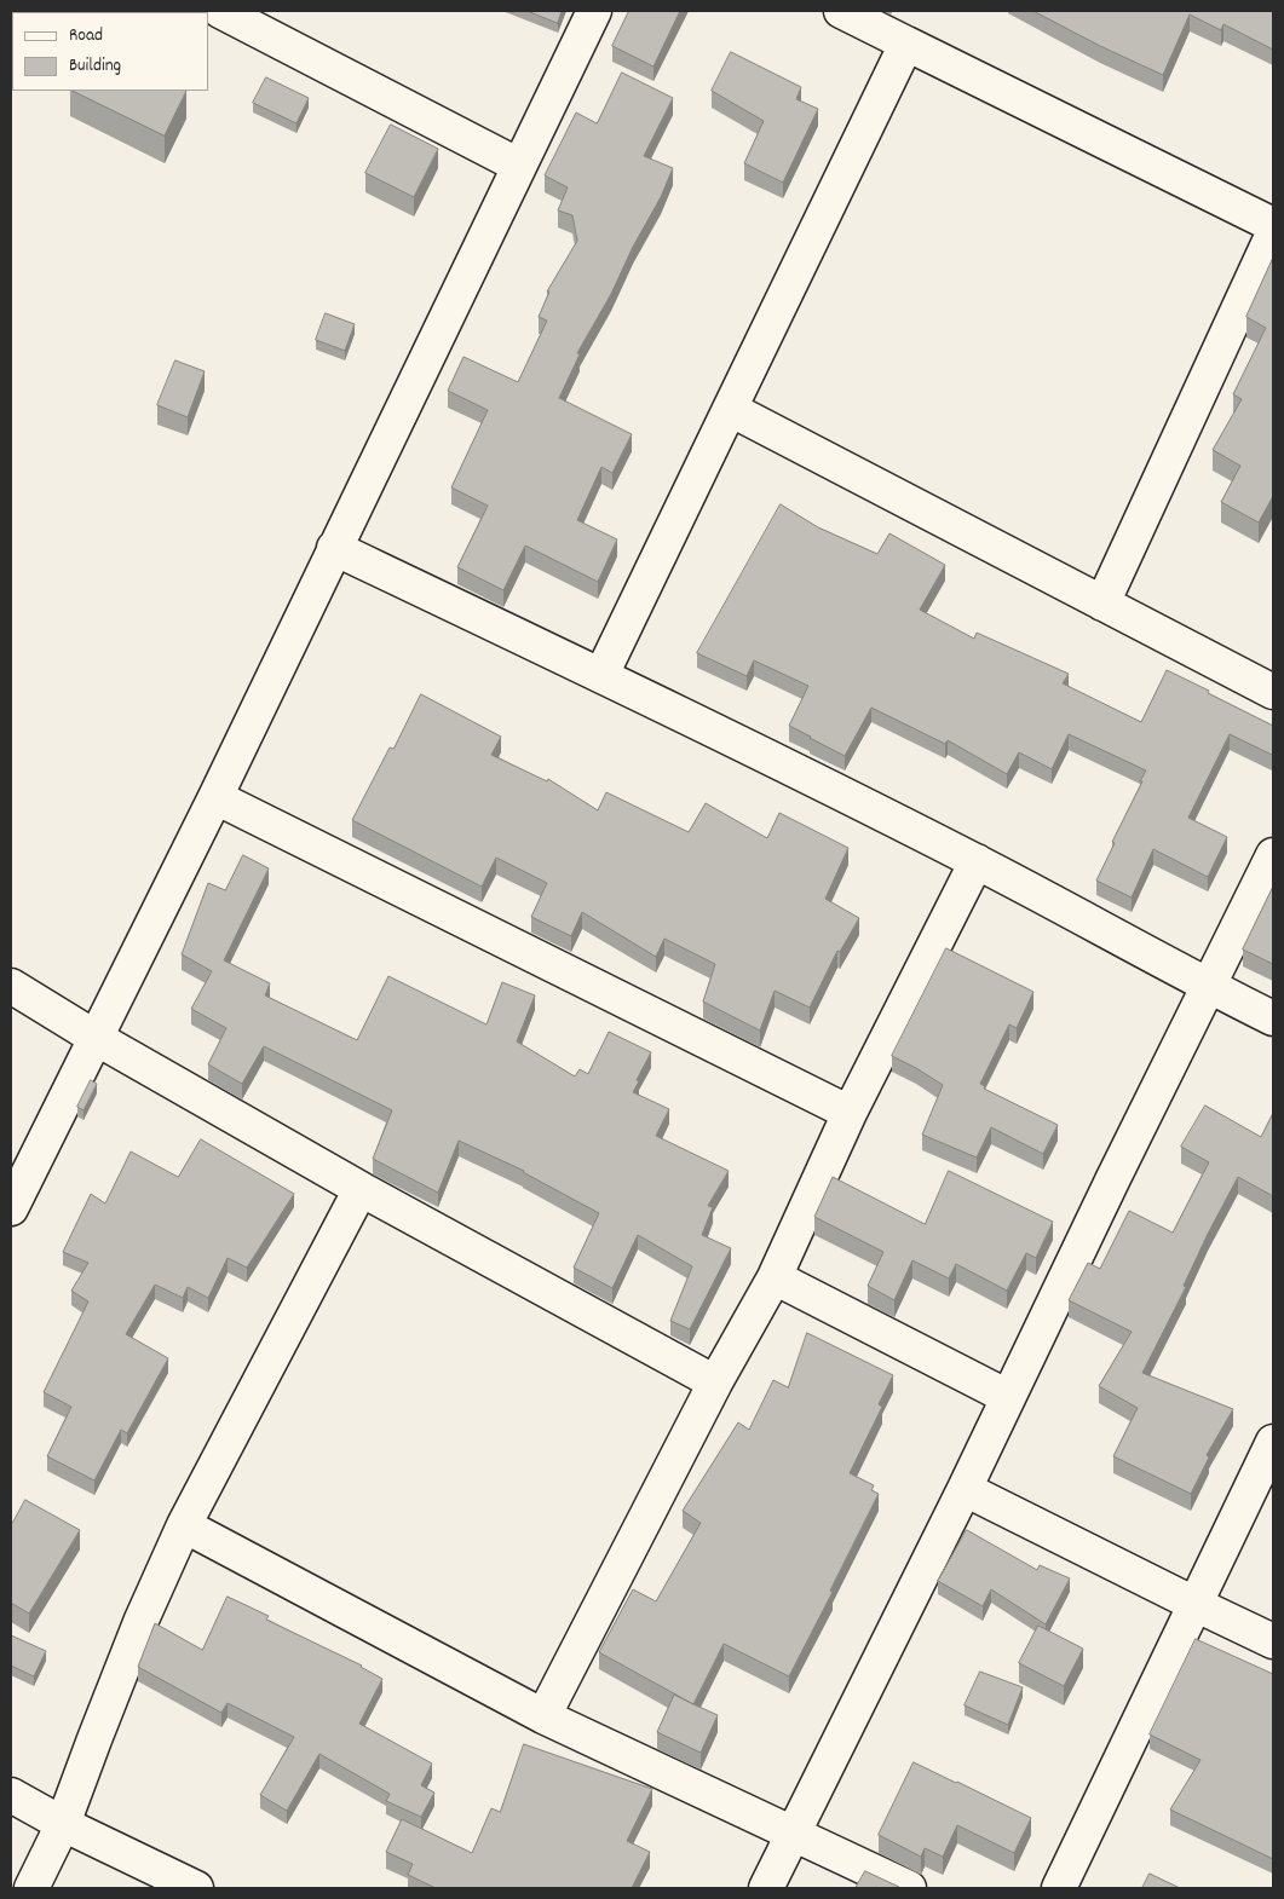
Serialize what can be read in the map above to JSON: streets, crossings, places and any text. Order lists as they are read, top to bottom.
{
  "legend": ["Road", "Building"]
}
